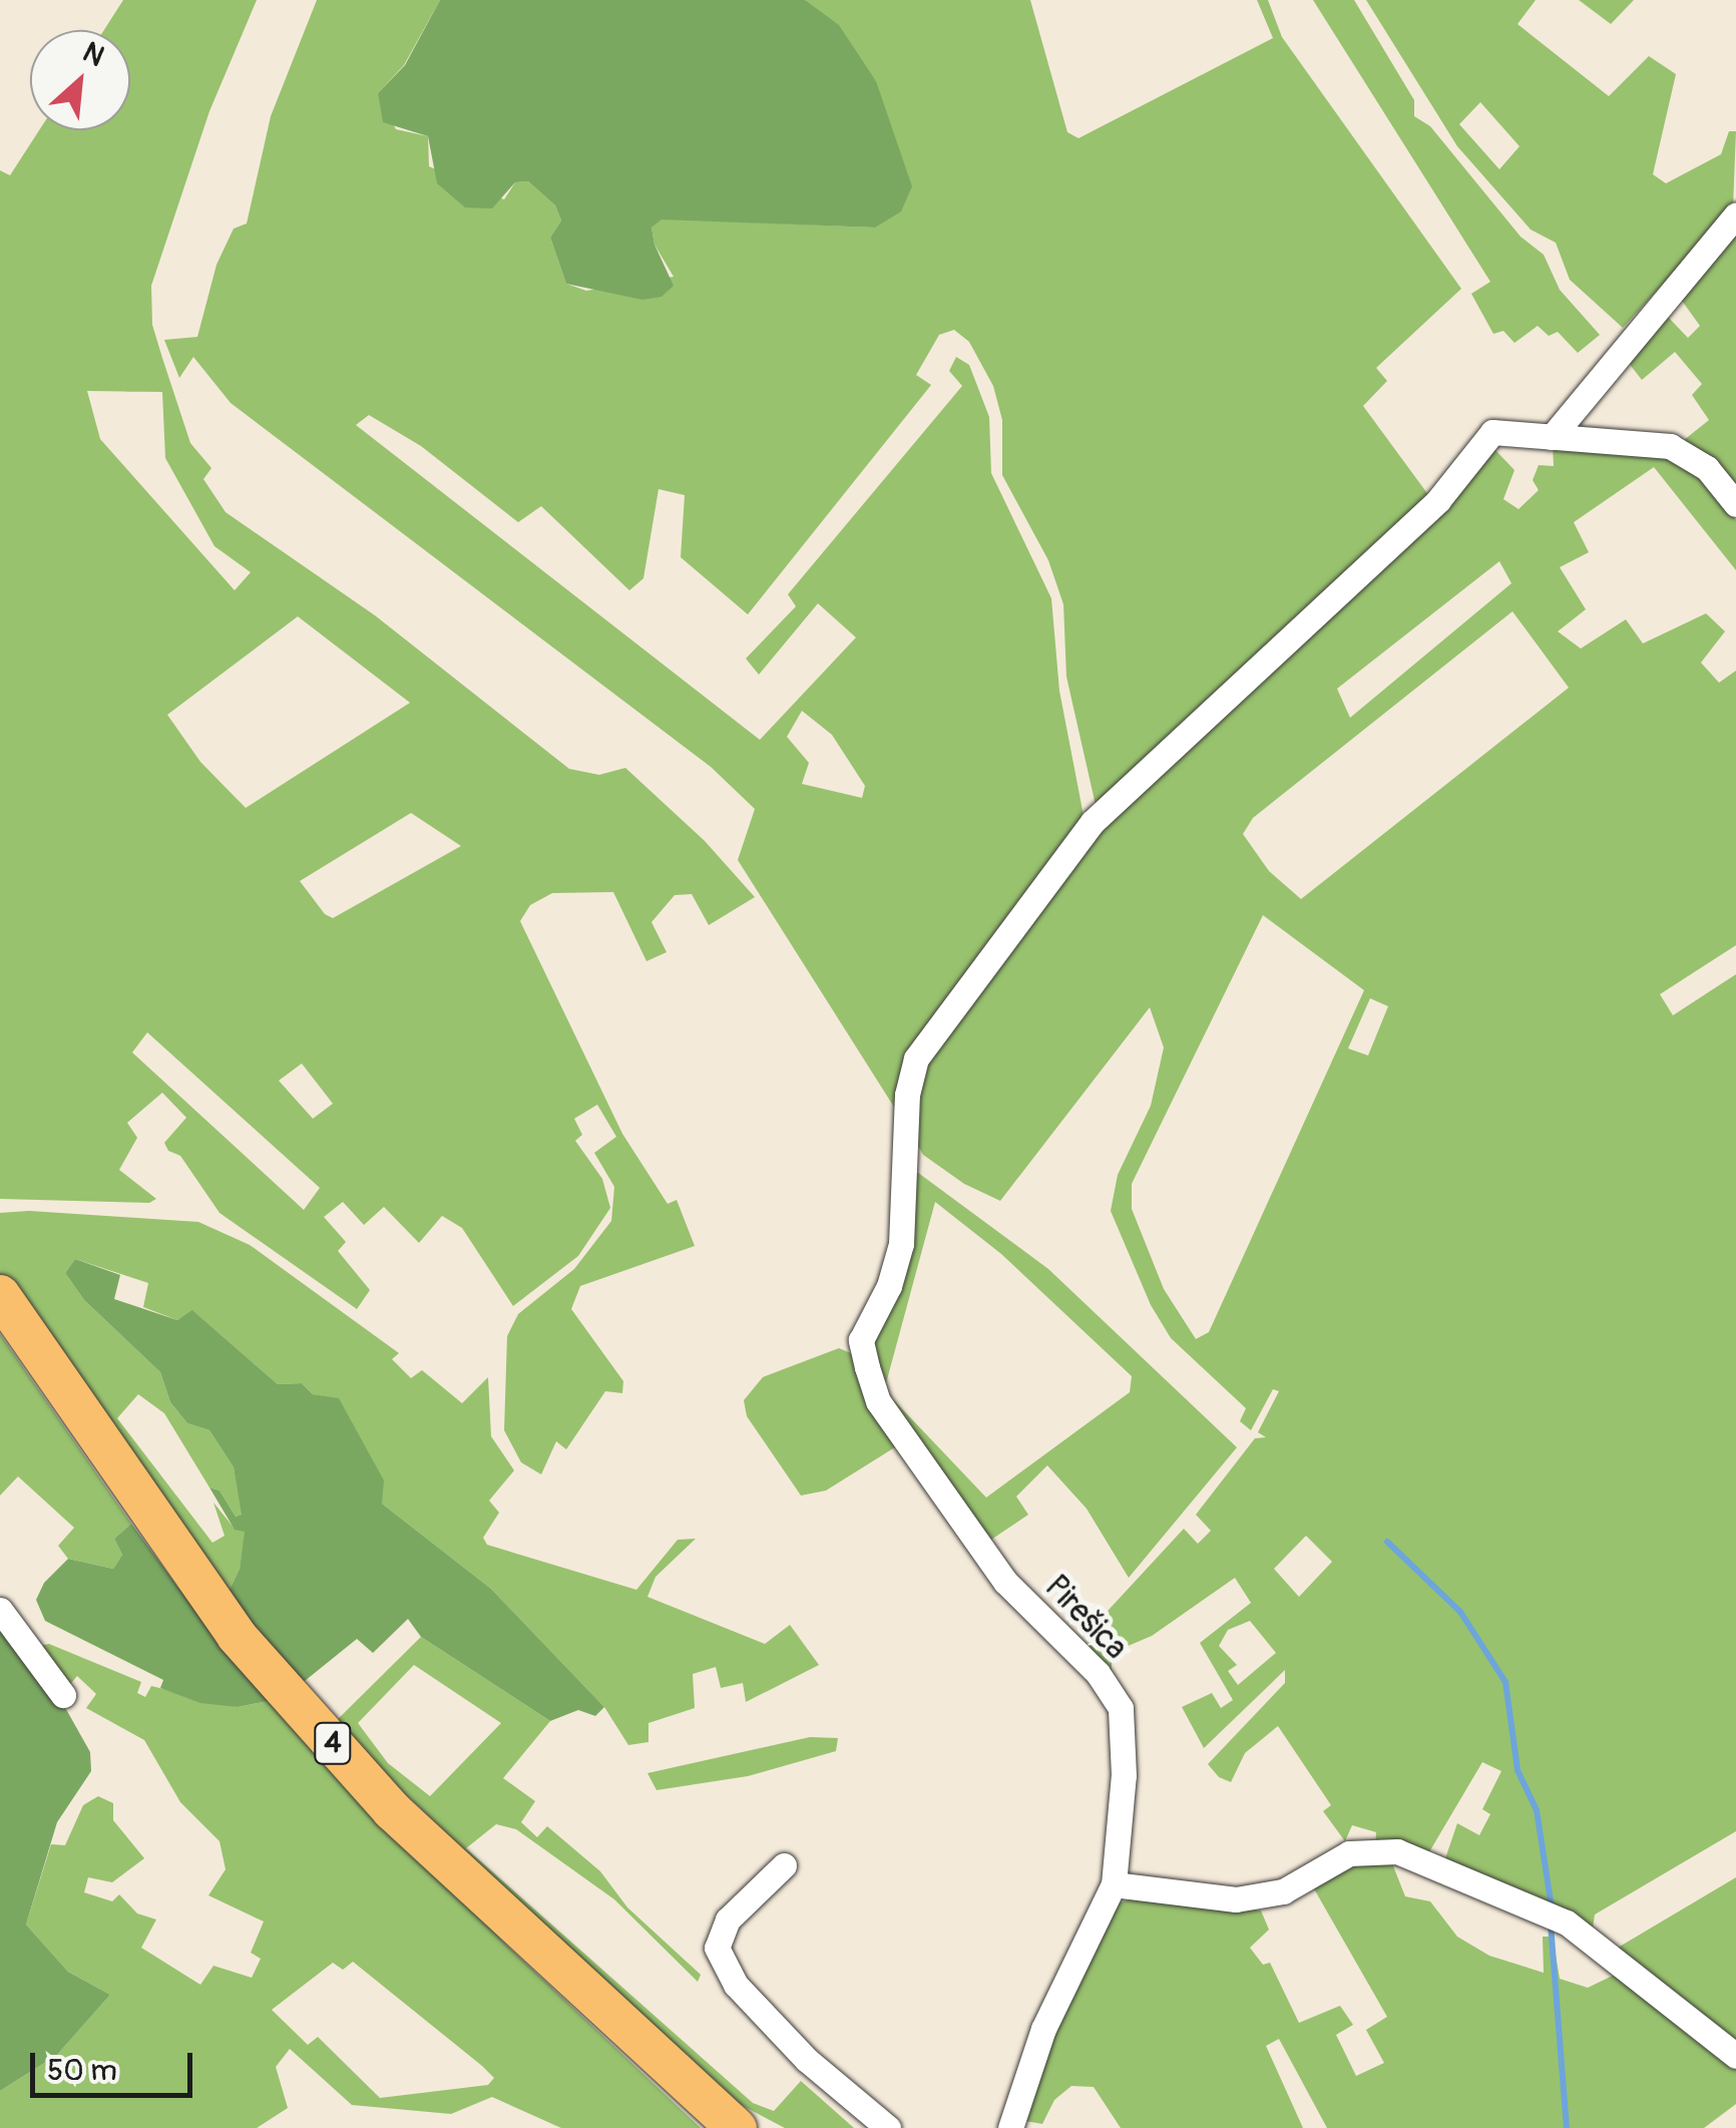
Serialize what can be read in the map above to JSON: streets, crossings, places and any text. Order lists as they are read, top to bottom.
{
  "streets": {
    "main road": ["4"],
    "street": ["Pirešica"]
  },
  "scale_bar": "50 m",
  "north": "top right"
}
